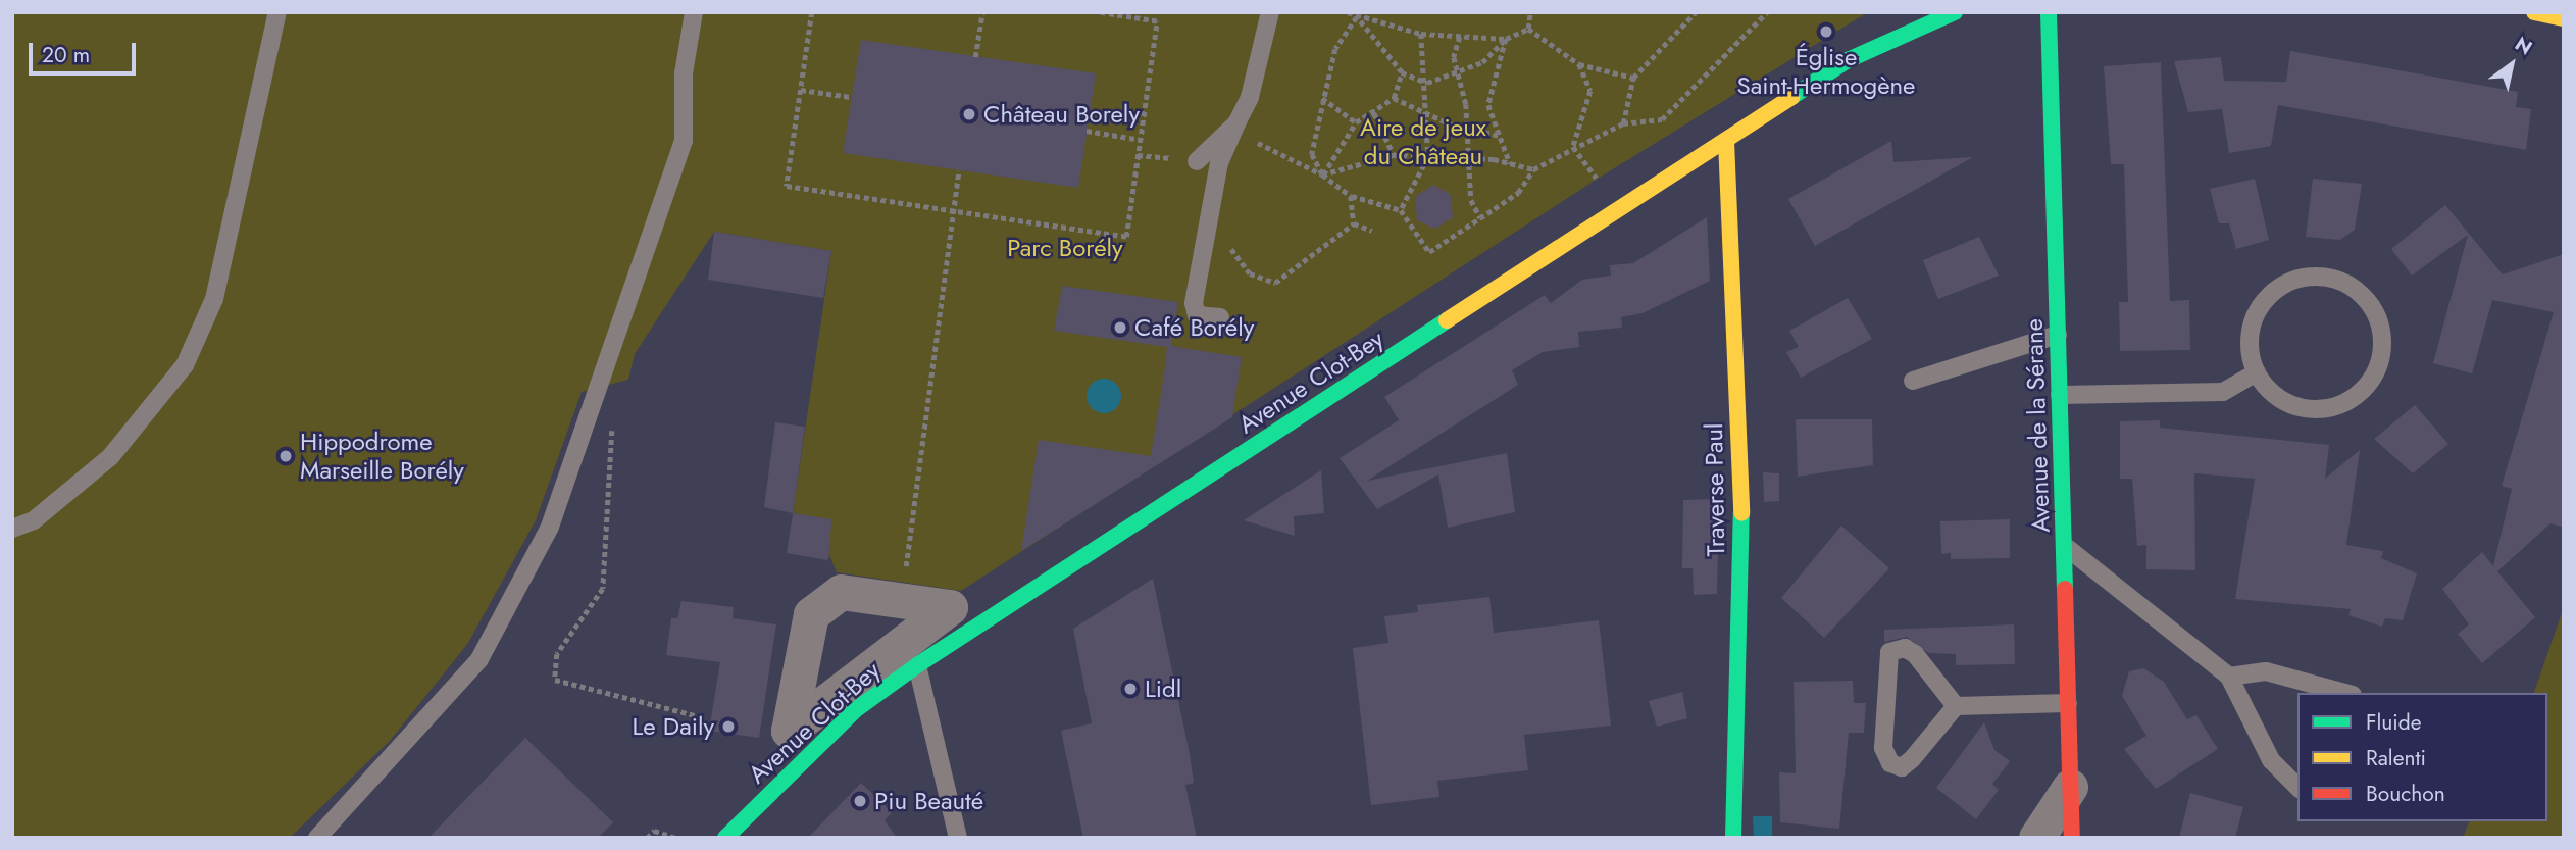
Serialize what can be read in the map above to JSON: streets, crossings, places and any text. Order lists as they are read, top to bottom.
{
  "streets": {
    "street": ["Avenue Clot-Bey", "Avenue de la Sérane", "Traverse Paul"]
  },
  "crossings": [
    ["Avenue Clot-Bey", "Traverse Paul"]
  ],
  "parks": ["Aire de jeux du Château", "Parc Borély"],
  "places": [
    "Église Saint-Hermogène",
    "Château Borely",
    "Café Borély",
    "Hippodrome Marseille Borély",
    "Lidl",
    "Le Daily",
    "Piu Beauté"
  ],
  "legend": ["Fluide", "Ralenti", "Bouchon"],
  "scale_bar": "20 m",
  "north": "top right"
}
